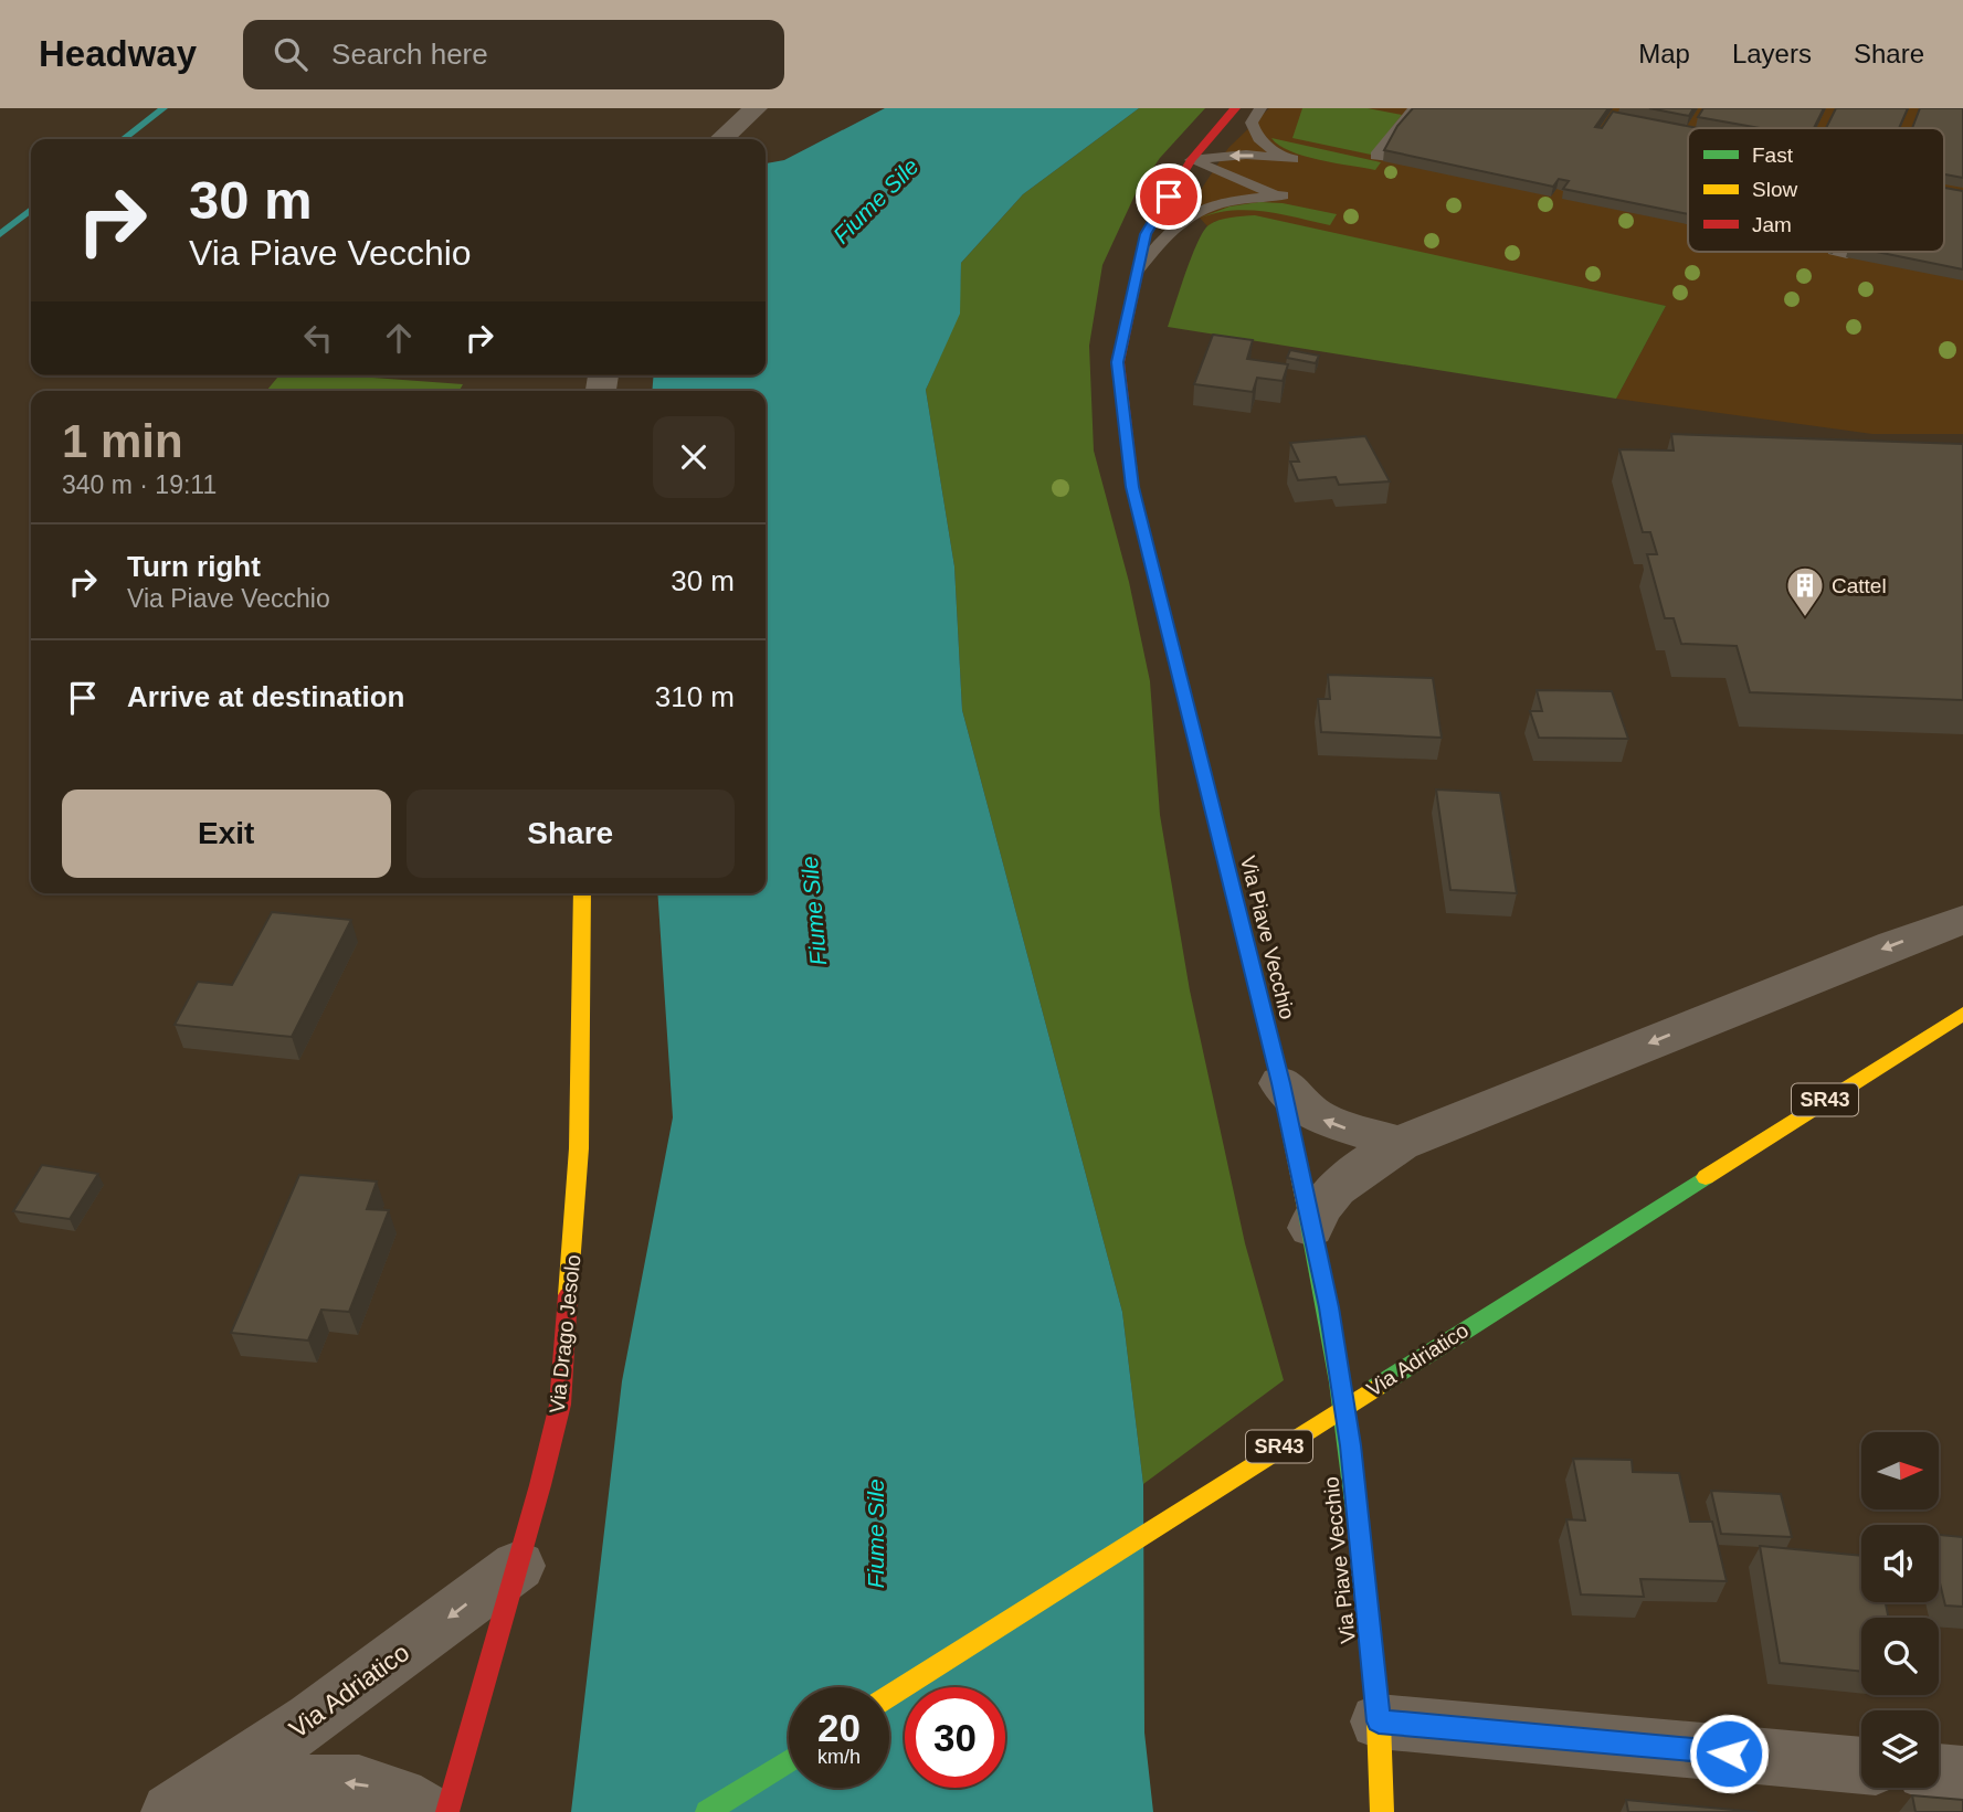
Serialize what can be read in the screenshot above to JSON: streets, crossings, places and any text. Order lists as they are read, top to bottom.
{
  "streets": {
    "street": [
      "Via Piave Vecchio",
      "SR43",
      "Via Drago Jesolo",
      "Via Adriatico"
    ]
  },
  "crossings": [
    ["Via Drago Jesolo", "Via Adriatico"]
  ],
  "water": ["Fiume Sile"],
  "places": {
    "building": ["Cattel"]
  },
  "legend": ["Fast", "Slow", "Jam"],
  "north": "right",
  "page": {
    "header": "Headway",
    "search": "Search here",
    "nav": ["Map", "Layers", "Share"],
    "turn": ["30 m", "Via Piave Vecchio"],
    "heading": ["1 min", "340 m · 19:11"],
    "list": [
      {
        "name": "Turn right",
        "note": "Via Piave Vecchio",
        "value": "30 m"
      },
      {
        "name": "Arrive at destination",
        "value": "310 m"
      }
    ],
    "buttons": ["Exit", "Share"],
    "speed": "20 km/h",
    "limit": "30"
  }
}
